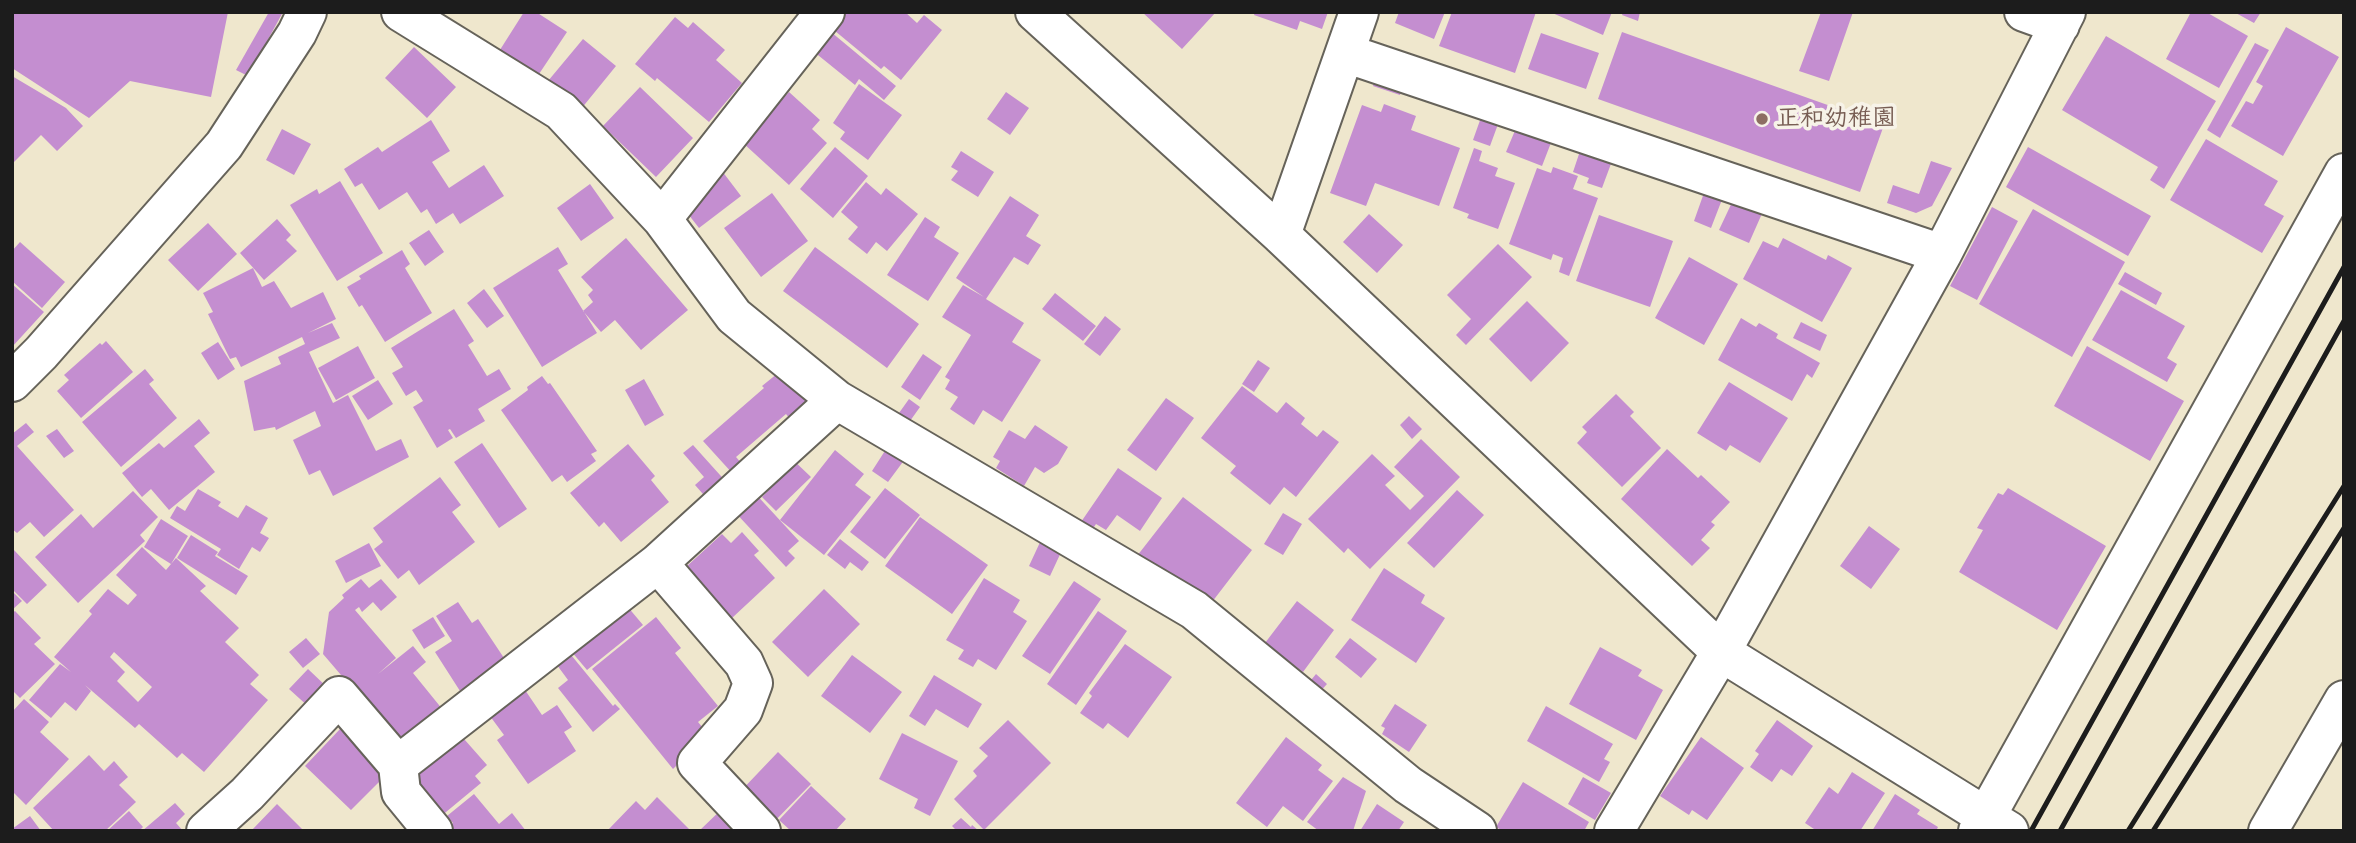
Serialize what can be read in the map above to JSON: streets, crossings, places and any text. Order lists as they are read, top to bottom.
{
  "places": ["正和幼稚園"]
}
